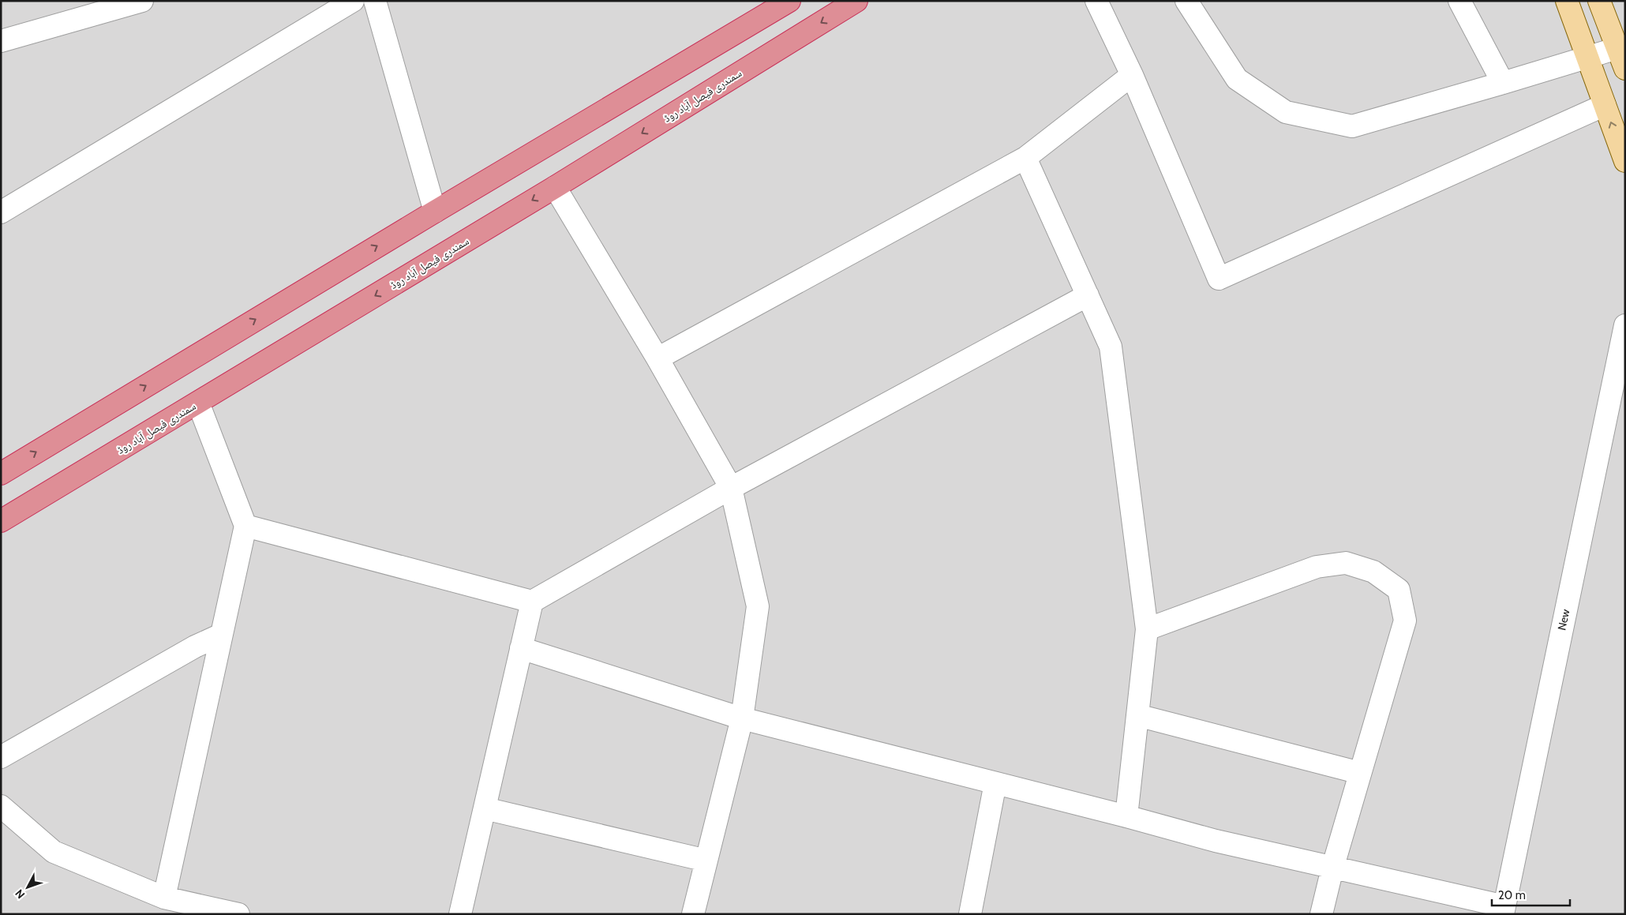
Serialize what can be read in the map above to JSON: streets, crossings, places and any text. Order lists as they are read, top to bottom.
{
  "streets": {
    "highway": ["سمندری فیصل آباد روڈ"],
    "street": ["New"]
  },
  "scale_bar": "20 m",
  "north": "bottom left"
}
